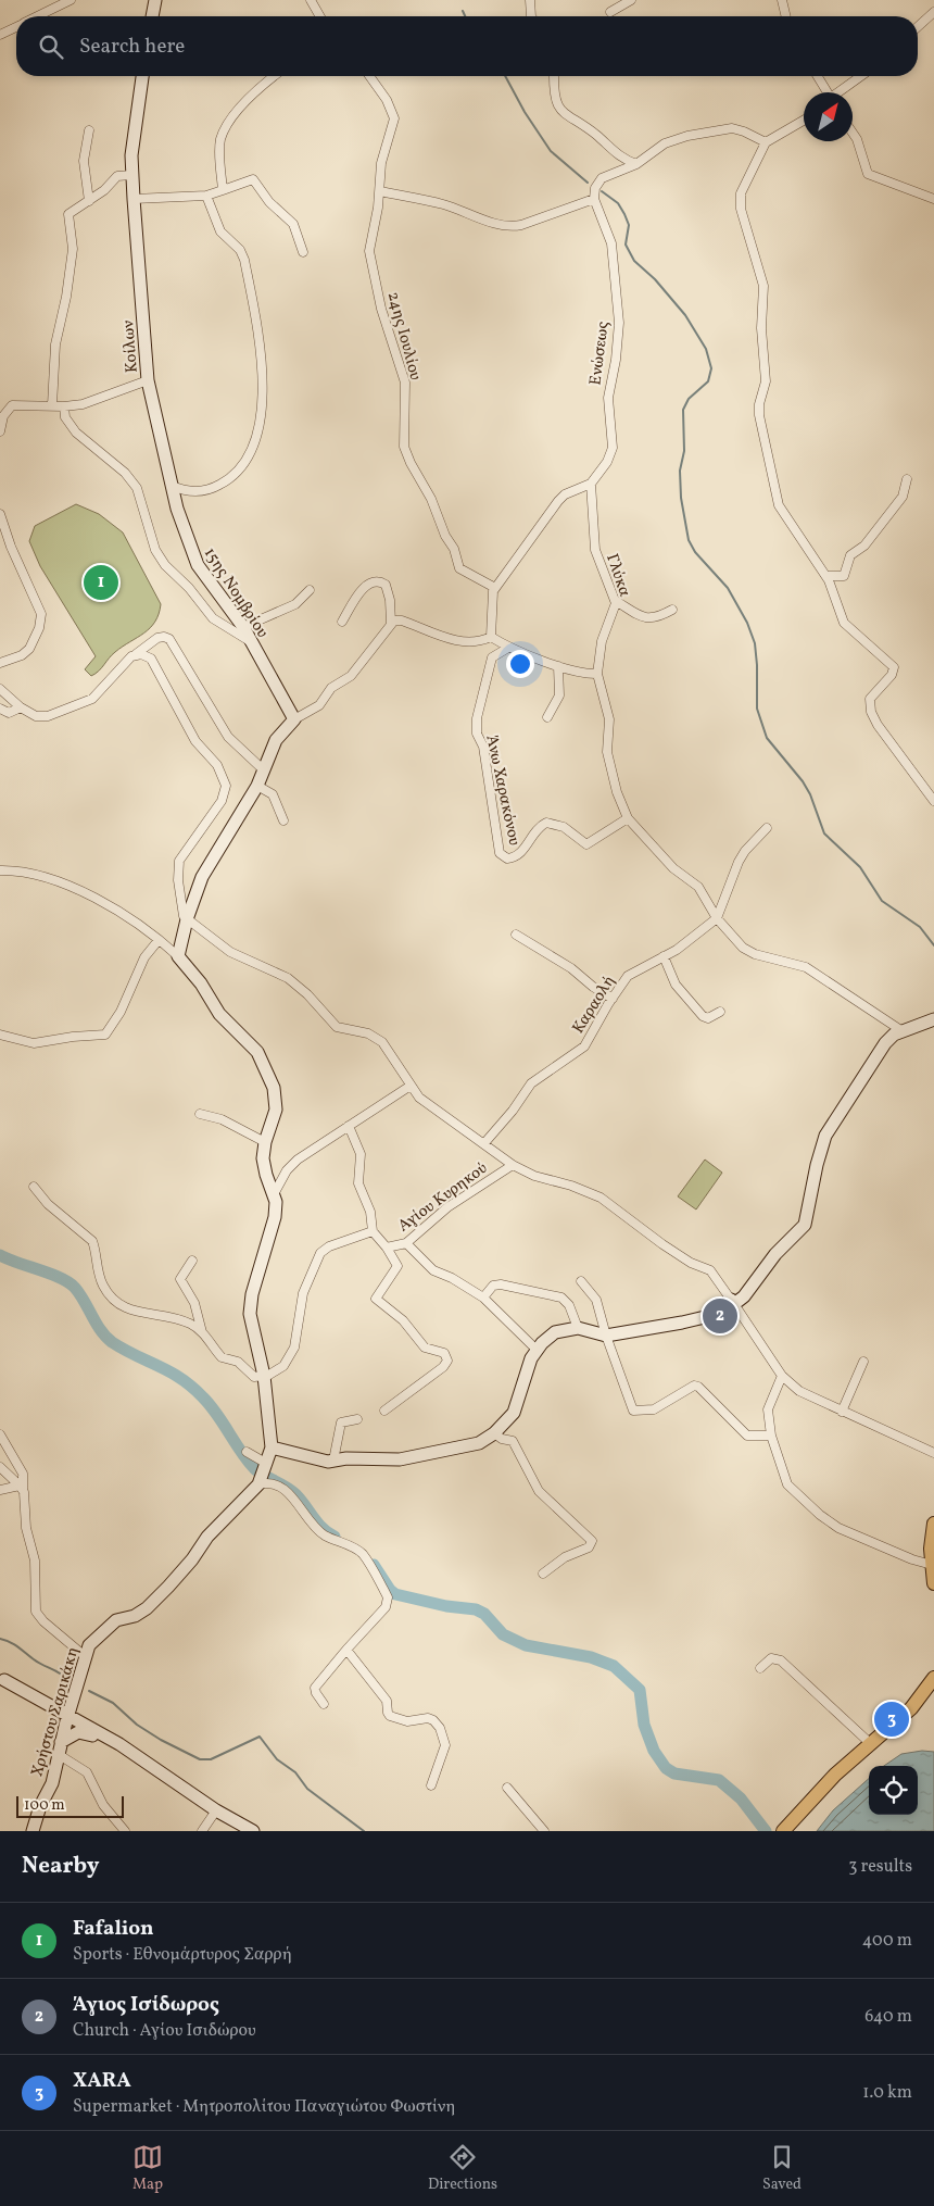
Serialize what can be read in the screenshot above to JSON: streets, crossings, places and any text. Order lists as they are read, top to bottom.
{
  "streets": {
    "main road": ["Κοίλων", "15ης Νομβρίου", "Χρήστου Σαρικάκη"],
    "street": [
      "24ης Ιουλίου",
      "Ενώσεως",
      "Γλύκα",
      "Άνω Χαρακόνου",
      "Καραολή",
      "Αγίου Κυρηκού"
    ]
  },
  "crossings": [
    ["Κοίλων", "15ης Νομβρίου"],
    ["Ενώσεως", "Γλύκα"]
  ],
  "scale_bar": "100 m",
  "north": "top right",
  "page": {
    "search": "Search here",
    "pins": ["1", "2", "3"],
    "scale": "100 m",
    "heading": ["Nearby", "3 results"],
    "list": [
      {
        "mark": "1",
        "name": "Fafalion",
        "note": "Sports · Εθνομάρτυρος Σαρρή",
        "value": "400 m"
      },
      {
        "mark": "2",
        "name": "Άγιος Ισίδωρος",
        "note": "Church · Αγίου Ισιδώρου",
        "value": "640 m"
      },
      {
        "mark": "3",
        "name": "XARA",
        "note": "Supermarket · Μητροπολίτου Παναγιώτου Φωστίνη",
        "value": "1.0 km"
      }
    ],
    "nav": ["Map", "Directions", "Saved"]
  }
}
